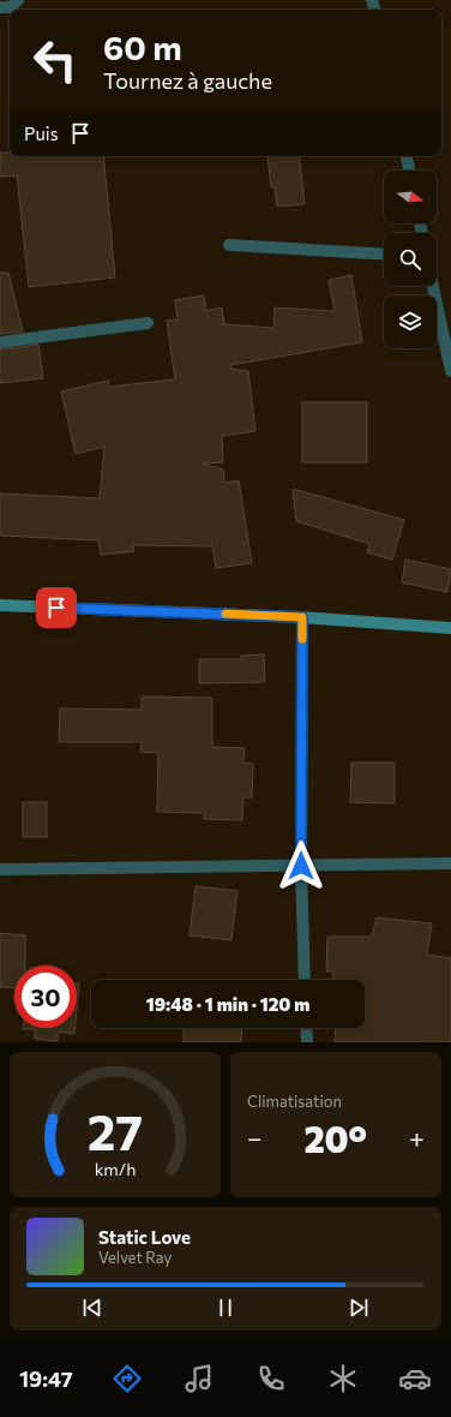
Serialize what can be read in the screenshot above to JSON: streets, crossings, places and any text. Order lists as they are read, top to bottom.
{
  "north": "right",
  "page": {
    "turn": ["60 m", "Tournez à gauche"],
    "then": "Puis",
    "limit": "30",
    "trip": "19:48 · 1 min · 120 m",
    "tile": "Climatisation",
    "heat": ["−", "20°", "+"],
    "song": ["Static Love", "Velvet Ray"],
    "tabs": "19:47",
    "gauge": ["27", "km/h"]
  }
}
